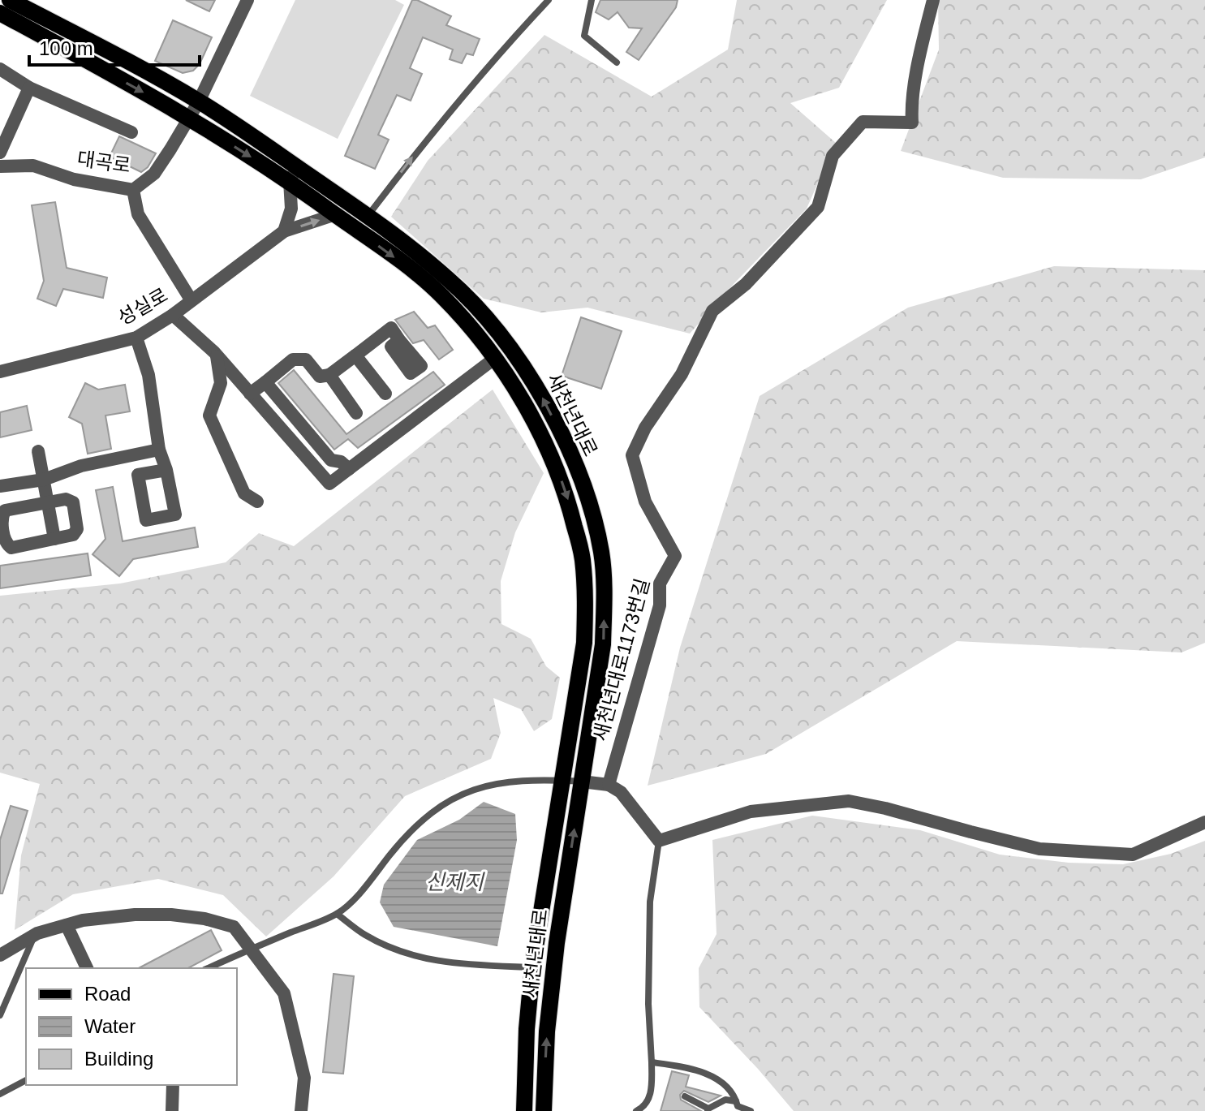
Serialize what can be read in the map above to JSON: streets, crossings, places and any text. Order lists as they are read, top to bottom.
{
  "streets": {
    "main road": ["새천년대로"],
    "street": ["대곡로", "성실로", "새천년대로1173번길"]
  },
  "crossings": [
    ["대곡로", "새천년대로"],
    ["성실로", "새천년대로"]
  ],
  "water": ["신제지"],
  "legend": ["Road", "Water", "Building"],
  "scale_bar": "100 m"
}
